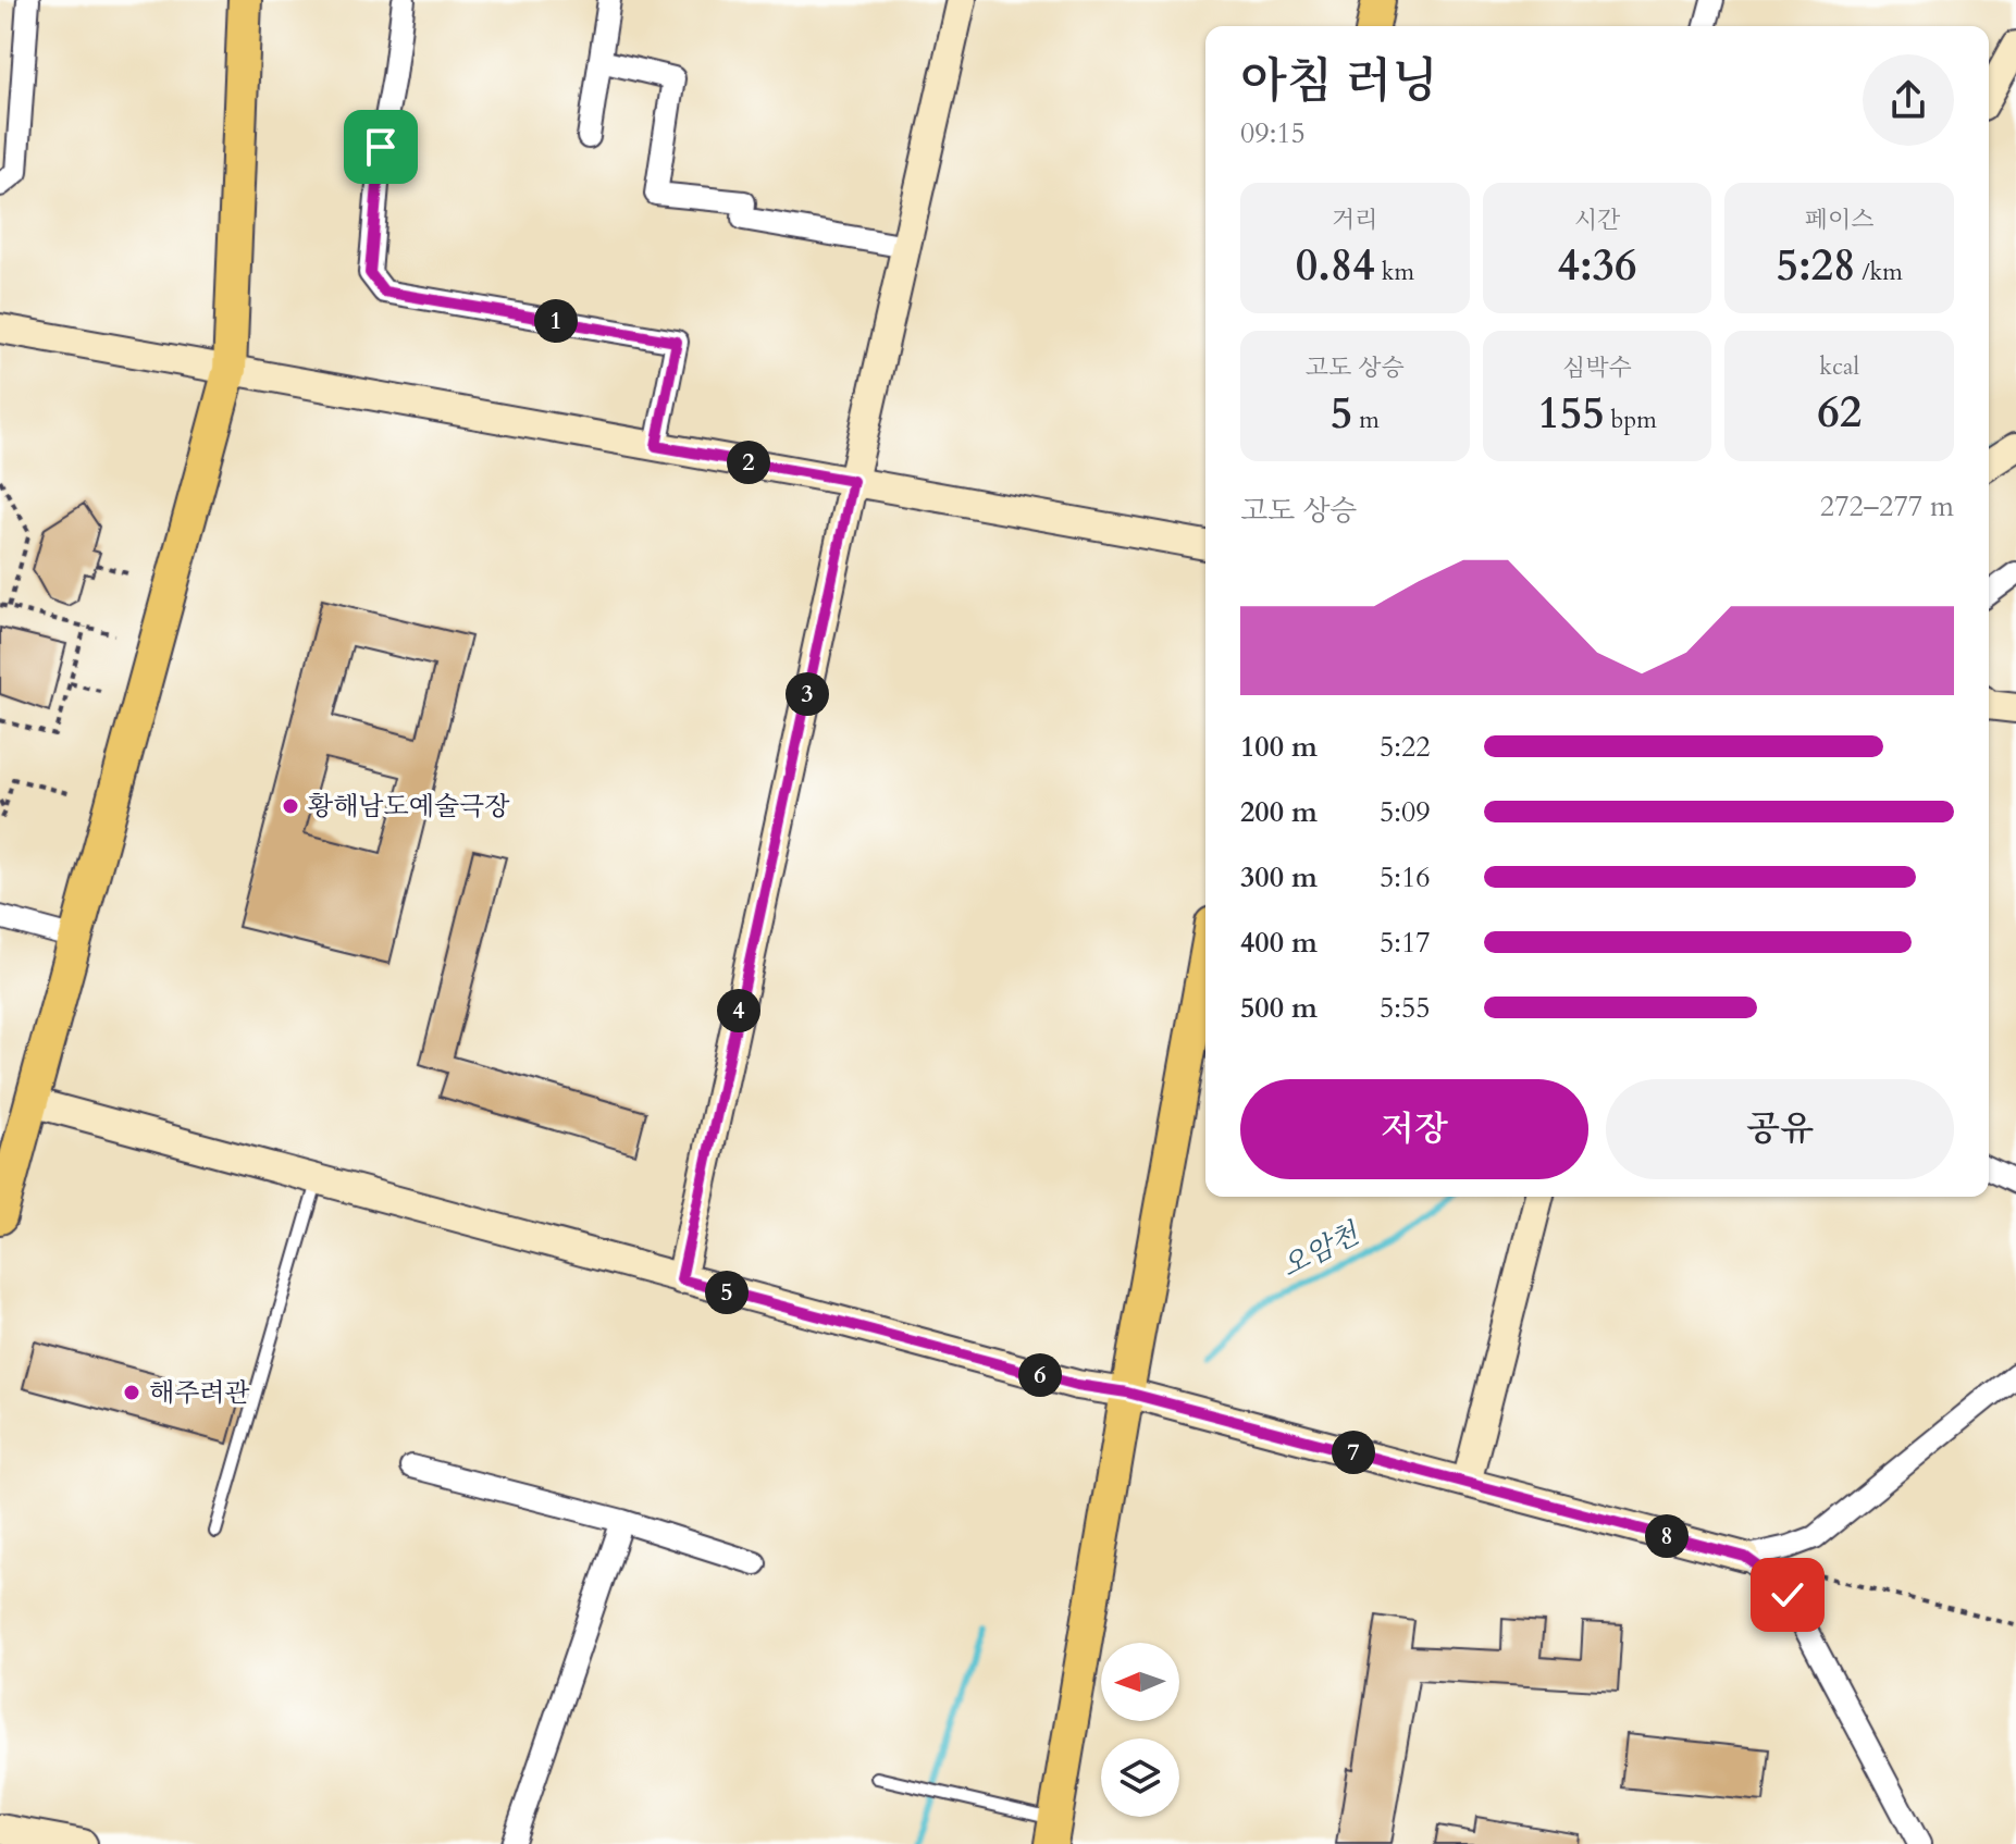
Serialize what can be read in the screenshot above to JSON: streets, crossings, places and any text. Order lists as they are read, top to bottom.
{
  "water": ["오암천"],
  "places": ["황해남도예술극장", "해주려관"],
  "north": "left",
  "page": {
    "heading": ["아침 러닝", "09:15"],
    "stats": [
      ["거리", "0.84 km"],
      ["시간", "4:36"],
      ["페이스", "5:28 /km"],
      ["고도 상승", "5 m"],
      ["심박수", "155 bpm"],
      ["kcal", "62"]
    ],
    "pins": [
      "1",
      "2",
      "3",
      "4",
      "5",
      "6",
      "7",
      "8"
    ],
    "chart": ["고도 상승", "272–277 m"],
    "list": [
      {
        "name": "100 m",
        "note": "5:22"
      },
      {
        "name": "200 m",
        "note": "5:09"
      },
      {
        "name": "300 m",
        "note": "5:16"
      },
      {
        "name": "400 m",
        "note": "5:17"
      },
      {
        "name": "500 m",
        "note": "5:55"
      }
    ],
    "buttons": ["저장", "공유"]
  }
}
